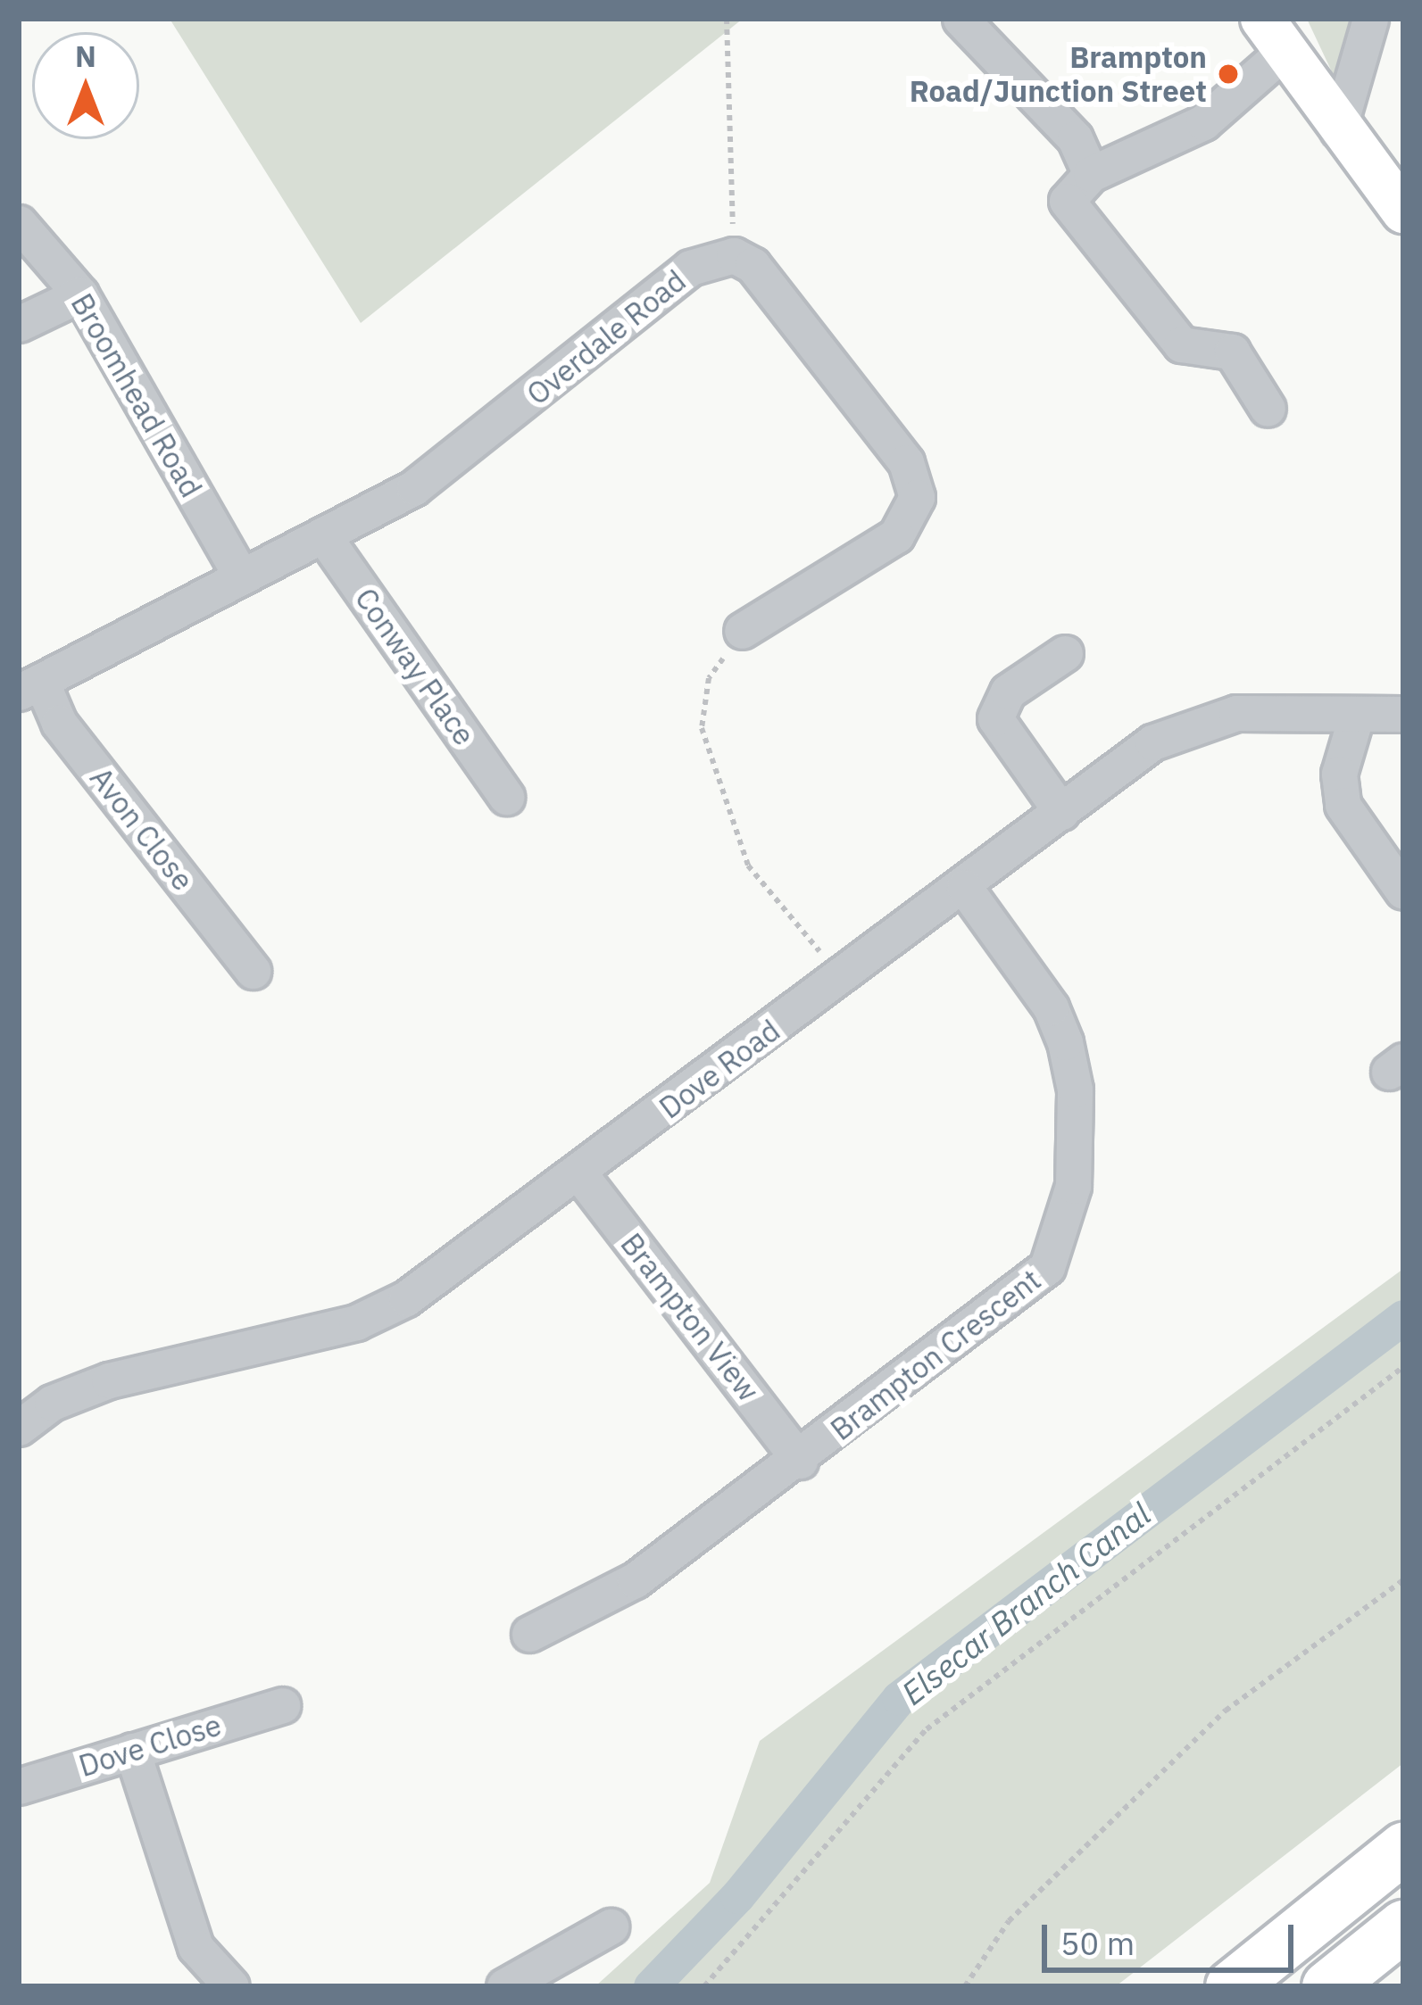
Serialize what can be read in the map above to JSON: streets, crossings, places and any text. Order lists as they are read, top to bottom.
{
  "streets": {
    "street": [
      "Overdale Road",
      "Broomhead Road",
      "Conway Place",
      "Avon Close",
      "Dove Road",
      "Brampton View",
      "Brampton Crescent",
      "Dove Close"
    ]
  },
  "crossings": [
    ["Overdale Road", "Broomhead Road"],
    ["Overdale Road", "Conway Place"],
    ["Overdale Road", "Avon Close"],
    ["Dove Road", "Brampton View"],
    ["Dove Road", "Brampton Crescent"],
    ["Brampton View", "Brampton Crescent"]
  ],
  "water": ["Elsecar Branch Canal"],
  "places": ["Brampton Road/Junction Street"],
  "scale_bar": "50 m",
  "north": "top"
}
